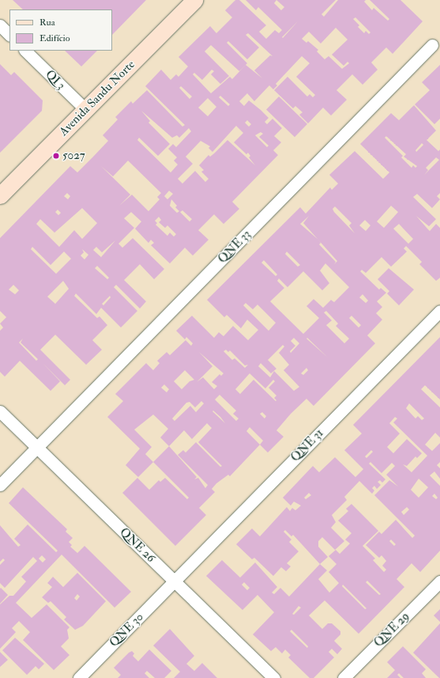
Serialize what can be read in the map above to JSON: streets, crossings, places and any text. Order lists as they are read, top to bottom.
{
  "streets": {
    "main road": ["Avenida Sandu Norte"],
    "street": [
      "QI 3",
      "QNE 33",
      "QNE 31",
      "QNE 26",
      "QNE 30",
      "QNE 29"
    ]
  },
  "crossings": [
    ["QI 3", "Avenida Sandu Norte"],
    ["QNE 33", "QNE 26"],
    ["QNE 31", "QNE 26"],
    ["QNE 31", "QNE 30"],
    ["QNE 26", "QNE 30"]
  ],
  "places": ["5027"],
  "legend": ["Rua", "Edifício"]
}
